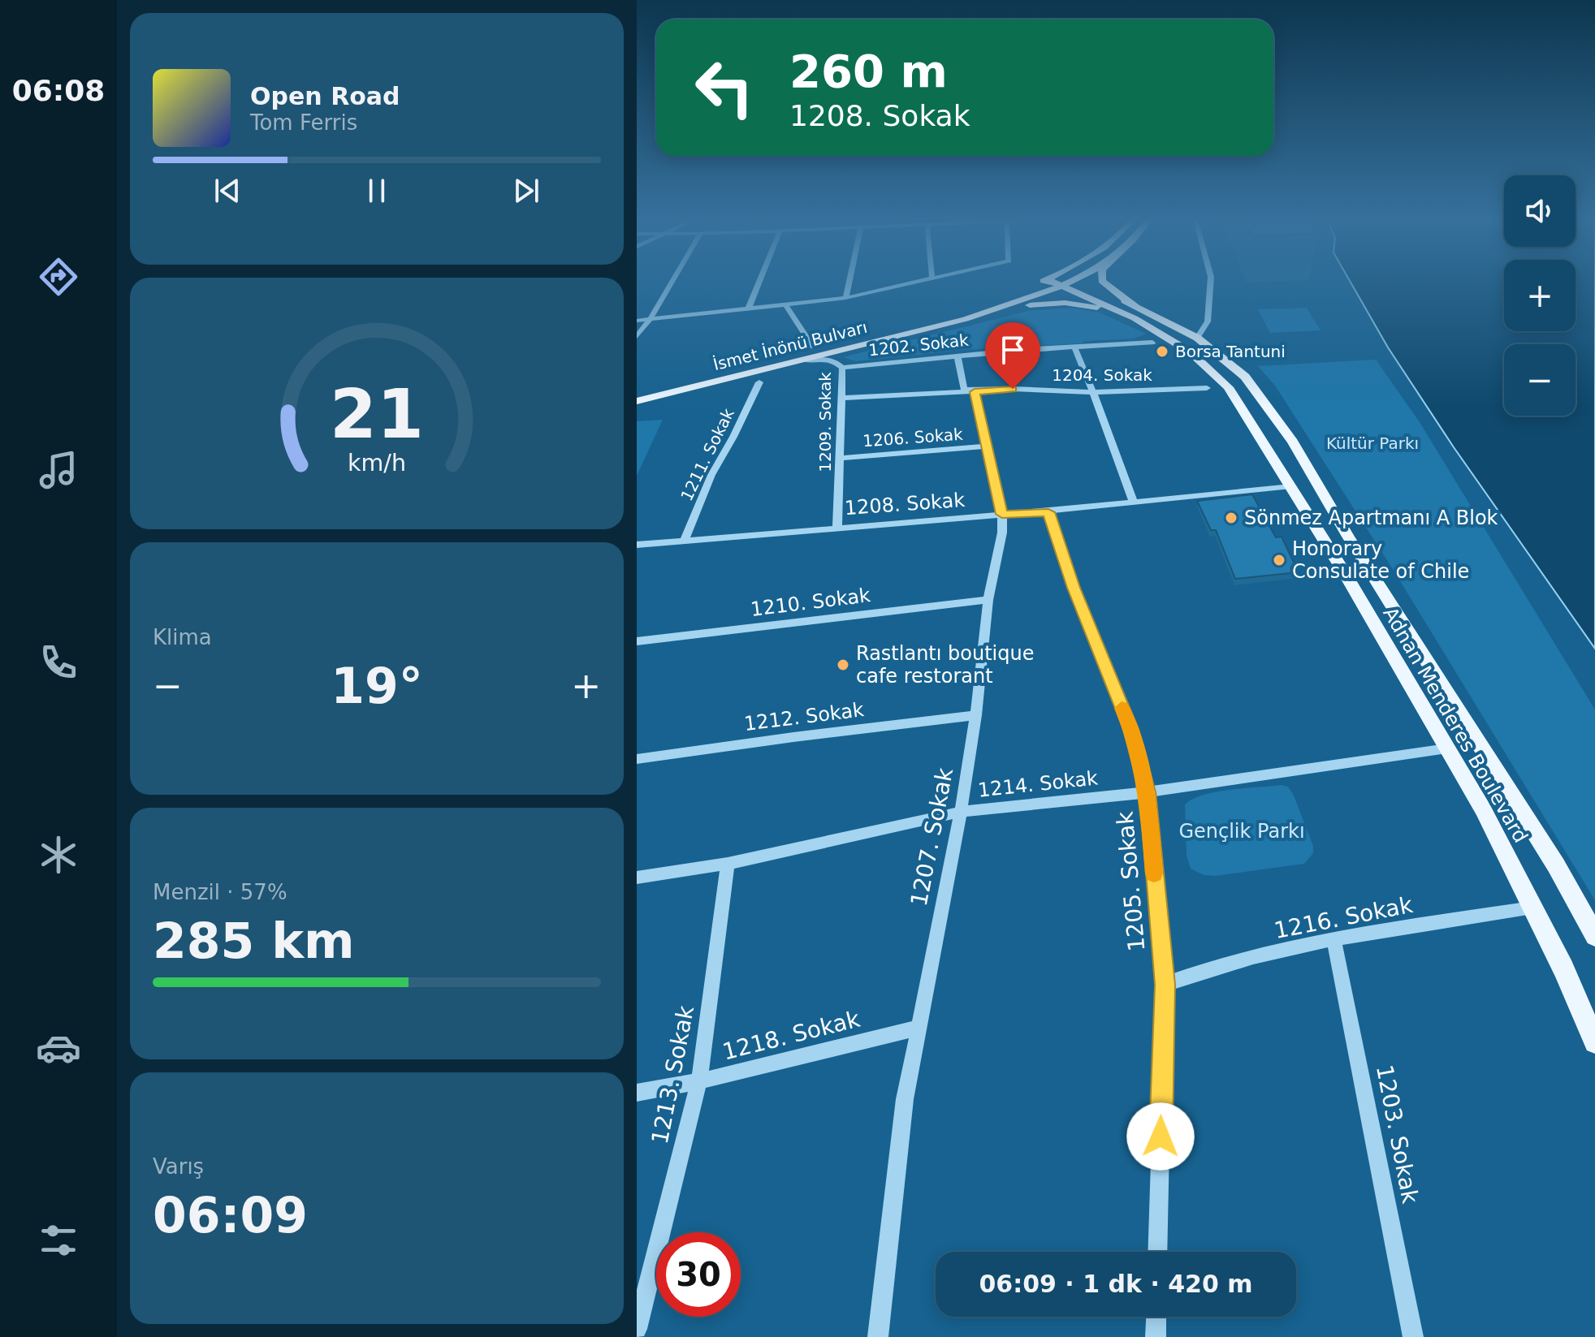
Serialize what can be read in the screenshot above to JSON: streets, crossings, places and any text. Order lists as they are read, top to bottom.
{
  "streets": {
    "main road": ["İsmet İnönü Bulvarı", "Adnan Menderes Boulevard"],
    "street": [
      "1202. Sokak",
      "1204. Sokak",
      "1209. Sokak",
      "1206. Sokak",
      "1211. Sokak",
      "1208. Sokak",
      "1210. Sokak",
      "1212. Sokak",
      "1214. Sokak",
      "1207. Sokak",
      "1205. Sokak",
      "1216. Sokak",
      "1218. Sokak",
      "1213. Sokak",
      "1203. Sokak"
    ]
  },
  "crossings": [
    ["1202. Sokak", "1209. Sokak"],
    ["1202. Sokak", "1207. Sokak"],
    ["İsmet İnönü Bulvarı", "1209. Sokak"],
    ["1204. Sokak", "1209. Sokak"],
    ["1204. Sokak", "1207. Sokak"],
    ["1209. Sokak", "1206. Sokak"],
    ["1209. Sokak", "1208. Sokak"],
    ["1206. Sokak", "1207. Sokak"],
    ["1211. Sokak", "1208. Sokak"],
    ["1208. Sokak", "Adnan Menderes Boulevard"],
    ["1208. Sokak", "1207. Sokak"],
    ["1208. Sokak", "1205. Sokak"],
    ["1210. Sokak", "1207. Sokak"],
    ["1212. Sokak", "1207. Sokak"],
    ["Adnan Menderes Boulevard", "1214. Sokak"],
    ["Adnan Menderes Boulevard", "1216. Sokak"],
    ["1214. Sokak", "1207. Sokak"],
    ["1214. Sokak", "1205. Sokak"],
    ["1214. Sokak", "1213. Sokak"],
    ["1207. Sokak", "1218. Sokak"],
    ["1205. Sokak", "1216. Sokak"],
    ["1216. Sokak", "1203. Sokak"],
    ["1218. Sokak", "1213. Sokak"]
  ],
  "parks": ["Kültür Parkı", "Gençlik Parkı"],
  "places": [
    "Borsa Tantuni",
    "Sönmez Apartmanı A Blok",
    "Honorary Consulate of Chile",
    "Rastlantı boutique cafe restorant"
  ],
  "page": {
    "tabs": "06:08",
    "turn": ["260 m", "1208. Sokak"],
    "song": ["Open Road", "Tom Ferris"],
    "map_buttons": ["+", "−"],
    "tile": [
      "Klima",
      ["Menzil · 57%", "285 km"],
      ["Varış", "06:09"]
    ],
    "heat": ["−", "19°", "+"],
    "limit": "30",
    "trip": "06:09 · 1 dk · 420 m",
    "gauge": ["21", "km/h"]
  }
}
